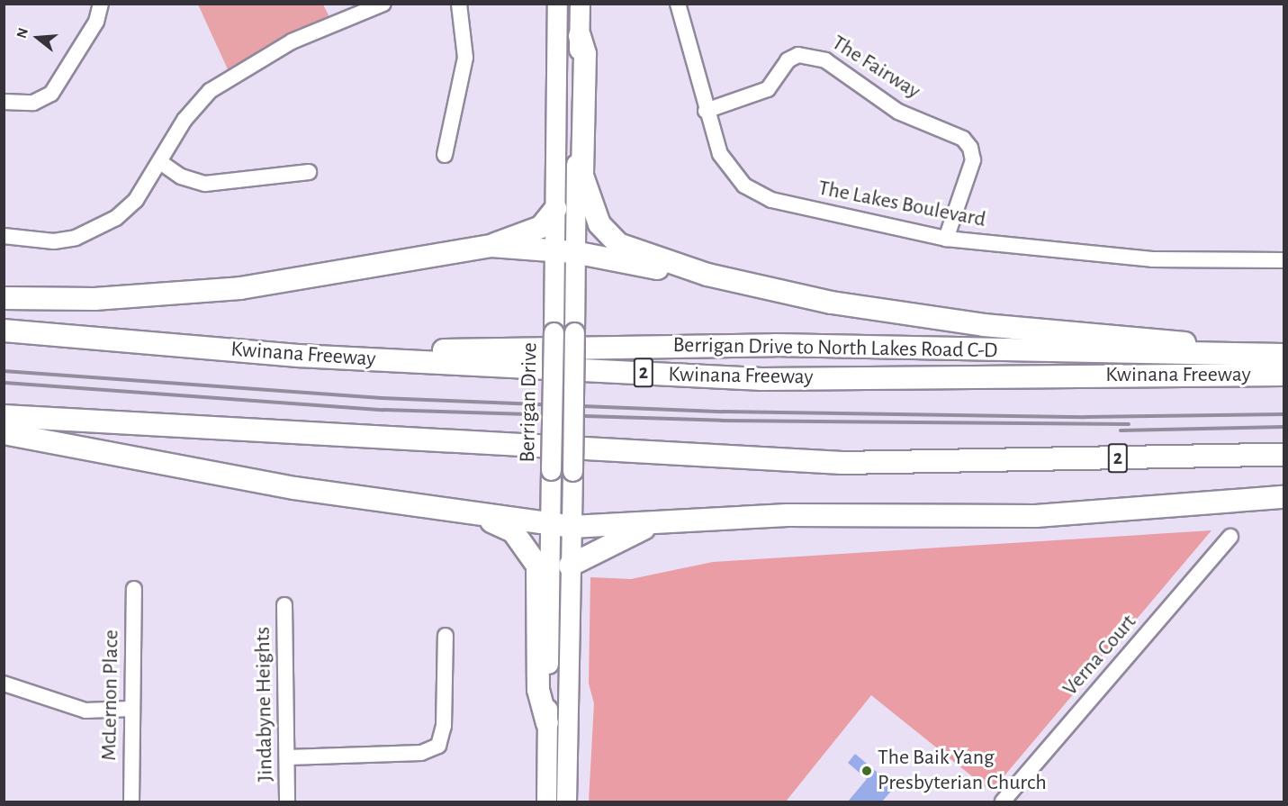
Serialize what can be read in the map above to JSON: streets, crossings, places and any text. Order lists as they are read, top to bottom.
{
  "streets": {
    "highway": ["Berrigan Drive to North Lakes Road C-D", "Kwinana Freeway", "2"],
    "main road": ["Berrigan Drive"],
    "street": [
      "The Fairway",
      "The Lakes Boulevard",
      "Verna Court",
      "McLernon Place",
      "Jindabyne Heights"
    ]
  },
  "crossings": [
    ["The Fairway", "The Lakes Boulevard"],
    ["Berrigan Drive to North Lakes Road C-D", "Kwinana Freeway"]
  ],
  "places": ["The Baik Yang Presbyterian Church"],
  "north": "left"
}
